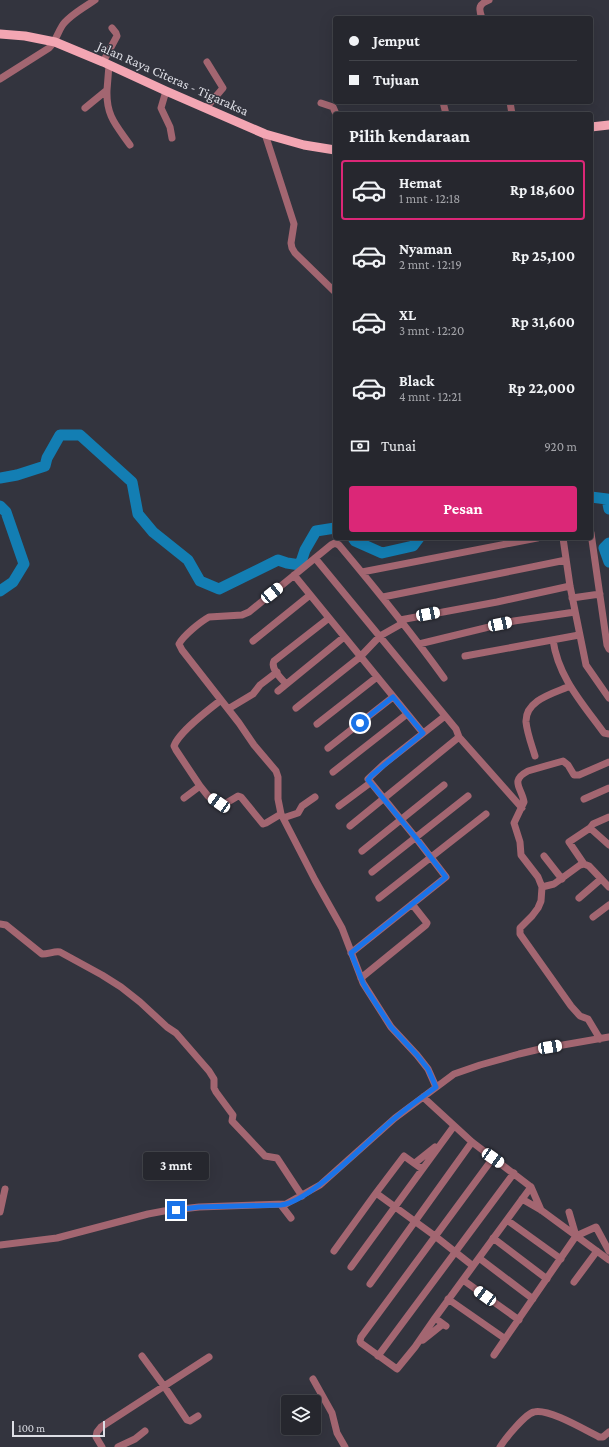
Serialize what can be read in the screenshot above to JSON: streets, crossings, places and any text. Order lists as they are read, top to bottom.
{
  "streets": {
    "main road": ["Jalan Raya Citeras - Tigaraksa"]
  },
  "scale_bar": "100 m",
  "page": {
    "banner": ["Jemput", "Tujuan"],
    "heading": "Pilih kendaraan",
    "list": [
      {
        "name": "Hemat",
        "note": "1 mnt · 12:18",
        "value": "Rp 18,600"
      },
      {
        "name": "Nyaman",
        "note": "2 mnt · 12:19",
        "value": "Rp 25,100"
      },
      {
        "name": "XL",
        "note": "3 mnt · 12:20",
        "value": "Rp 31,600"
      },
      {
        "name": "Black",
        "note": "4 mnt · 12:21",
        "value": "Rp 22,000"
      }
    ],
    "pay": ["Tunai", "920 m"],
    "buttons": "Pesan",
    "bubble": "3 mnt",
    "scale": "100 m"
  }
}
